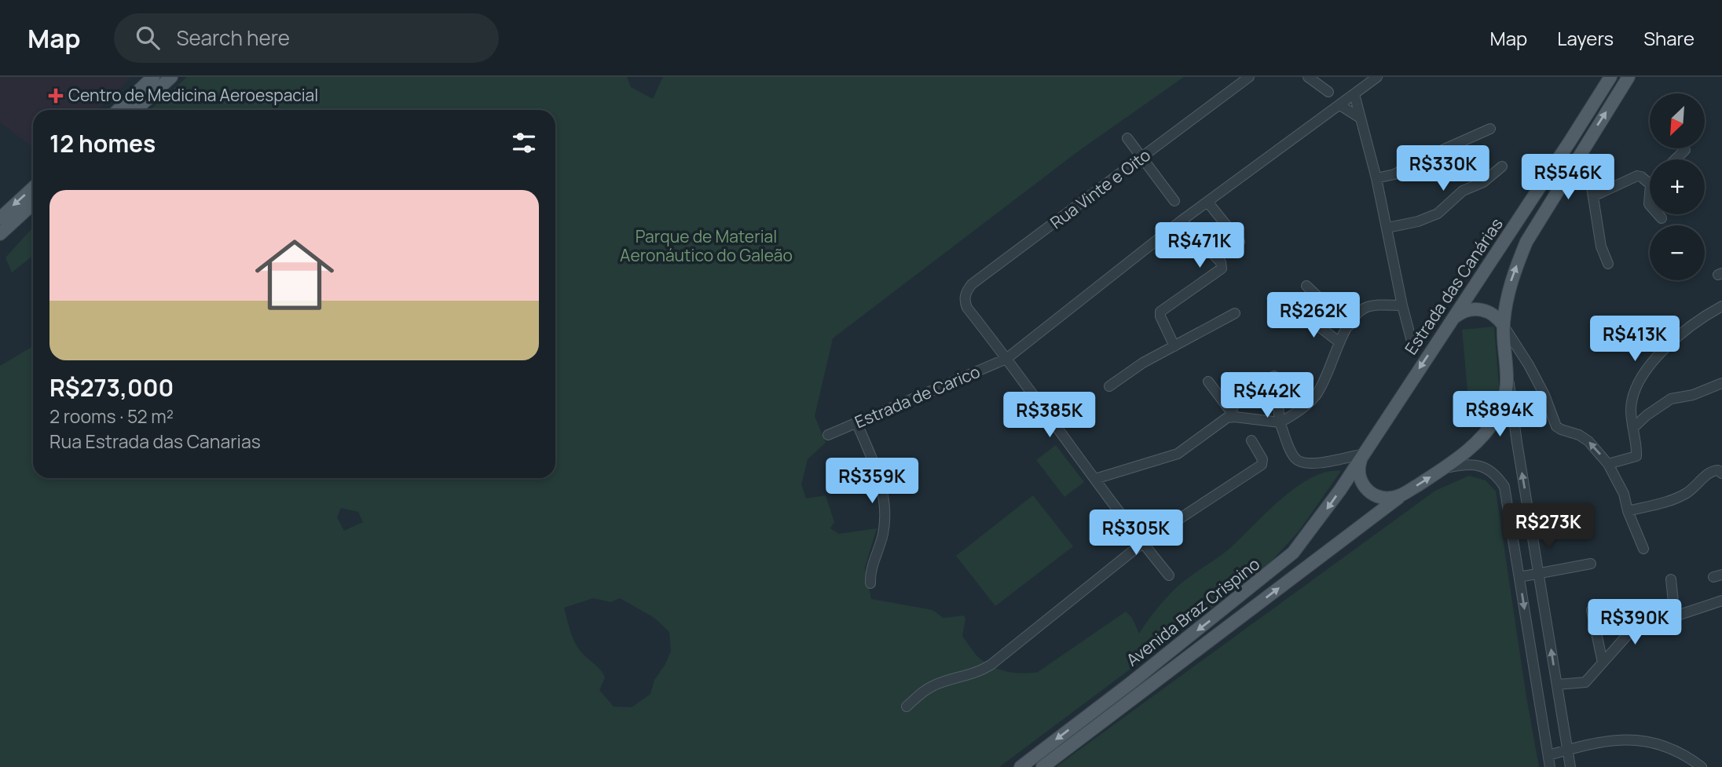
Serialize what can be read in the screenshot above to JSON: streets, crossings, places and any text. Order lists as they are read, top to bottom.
{
  "streets": {
    "main road": ["Estrada das Canárias", "Avenida Braz Crispino"],
    "street": ["Rua Vinte e Oito", "Estrada de Carico"]
  },
  "crossings": [
    ["Rua Vinte e Oito", "Estrada de Carico"],
    ["Estrada das Canárias", "Avenida Braz Crispino"]
  ],
  "parks": ["Parque de Material Aeronáutico do Galeão"],
  "places": {
    "health": ["Centro de Medicina Aeroespacial"]
  },
  "north": "bottom left",
  "page": {
    "header": "Map",
    "search": "Search here",
    "nav": ["Map", "Layers", "Share"],
    "map_buttons": ["+", "−"],
    "heading": "12 homes",
    "price": [
      "R$330K",
      "R$546K",
      "R$471K",
      "R$262K",
      "R$413K",
      "R$442K",
      "R$894K",
      "R$385K",
      "R$359K",
      "R$273K",
      "R$305K",
      "R$390K"
    ],
    "list": [
      {
        "name": "R$273,000",
        "note": "2 rooms · 52 m² · Rua Estrada das Canarias"
      }
    ]
  }
}
